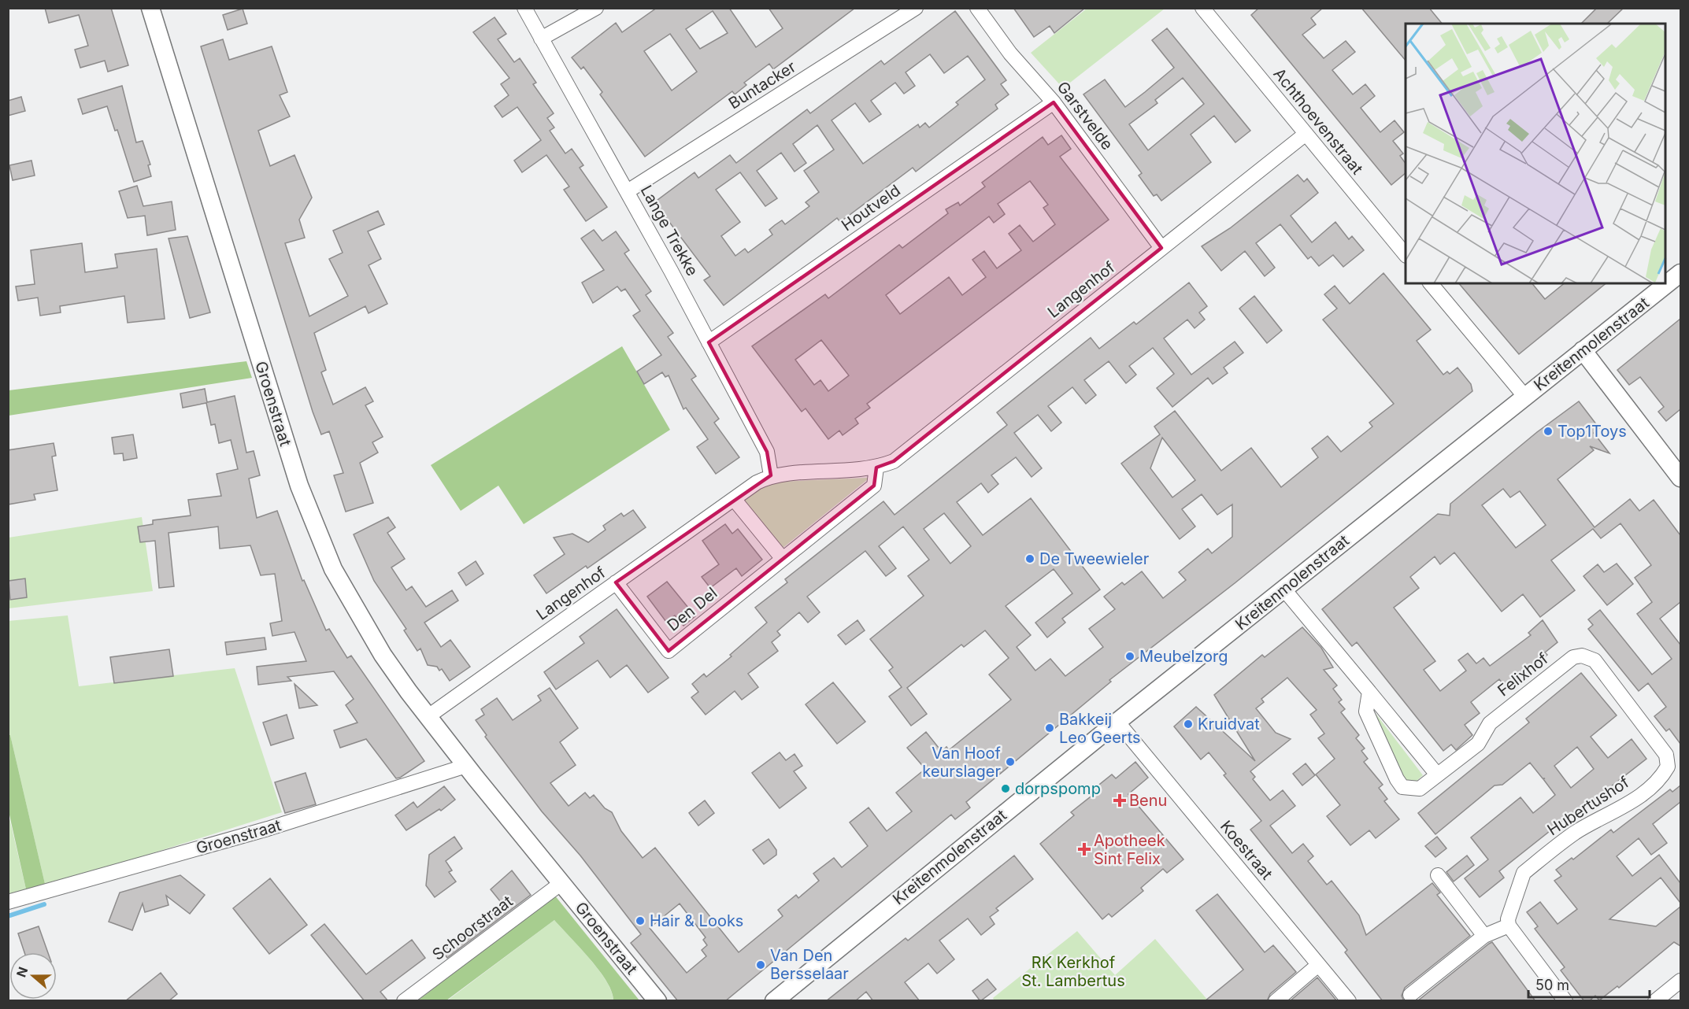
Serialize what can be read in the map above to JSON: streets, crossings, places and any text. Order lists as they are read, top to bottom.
{
  "streets": {
    "street": [
      "Buntacker",
      "Garstvelde",
      "Achthoevenstraat",
      "Houtveld",
      "Lange Trekke",
      "Langenhof",
      "Kreitenmolenstraat",
      "Groenstraat",
      "Den Del",
      "Felixhof",
      "Hubertushof",
      "Koestraat",
      "Schoorstraat"
    ]
  },
  "crossings": [
    ["Buntacker", "Lange Trekke"],
    ["Garstvelde", "Houtveld"],
    ["Garstvelde", "Langenhof"],
    ["Achthoevenstraat", "Langenhof"],
    ["Houtveld", "Lange Trekke"],
    ["Lange Trekke", "Langenhof"],
    ["Langenhof", "Groenstraat"],
    ["Langenhof", "Den Del"],
    ["Kreitenmolenstraat", "Koestraat"],
    ["Groenstraat", "Schoorstraat"],
    ["Felixhof", "Hubertushof"]
  ],
  "parks": ["RK Kerkhof St. Lambertus"],
  "places": {
    "other": [
      "Top1Toys",
      "De Tweewieler",
      "Meubelzorg",
      "Kruidvat",
      "Bakkeij Leo Geerts",
      "Van Hoof keurslager",
      "dorpspomp",
      "Hair & Looks",
      "Van Den Bersselaar"
    ],
    "health": ["Benu", "Apotheek Sint Felix"]
  },
  "scale_bar": "50 m",
  "north": "left"
}
